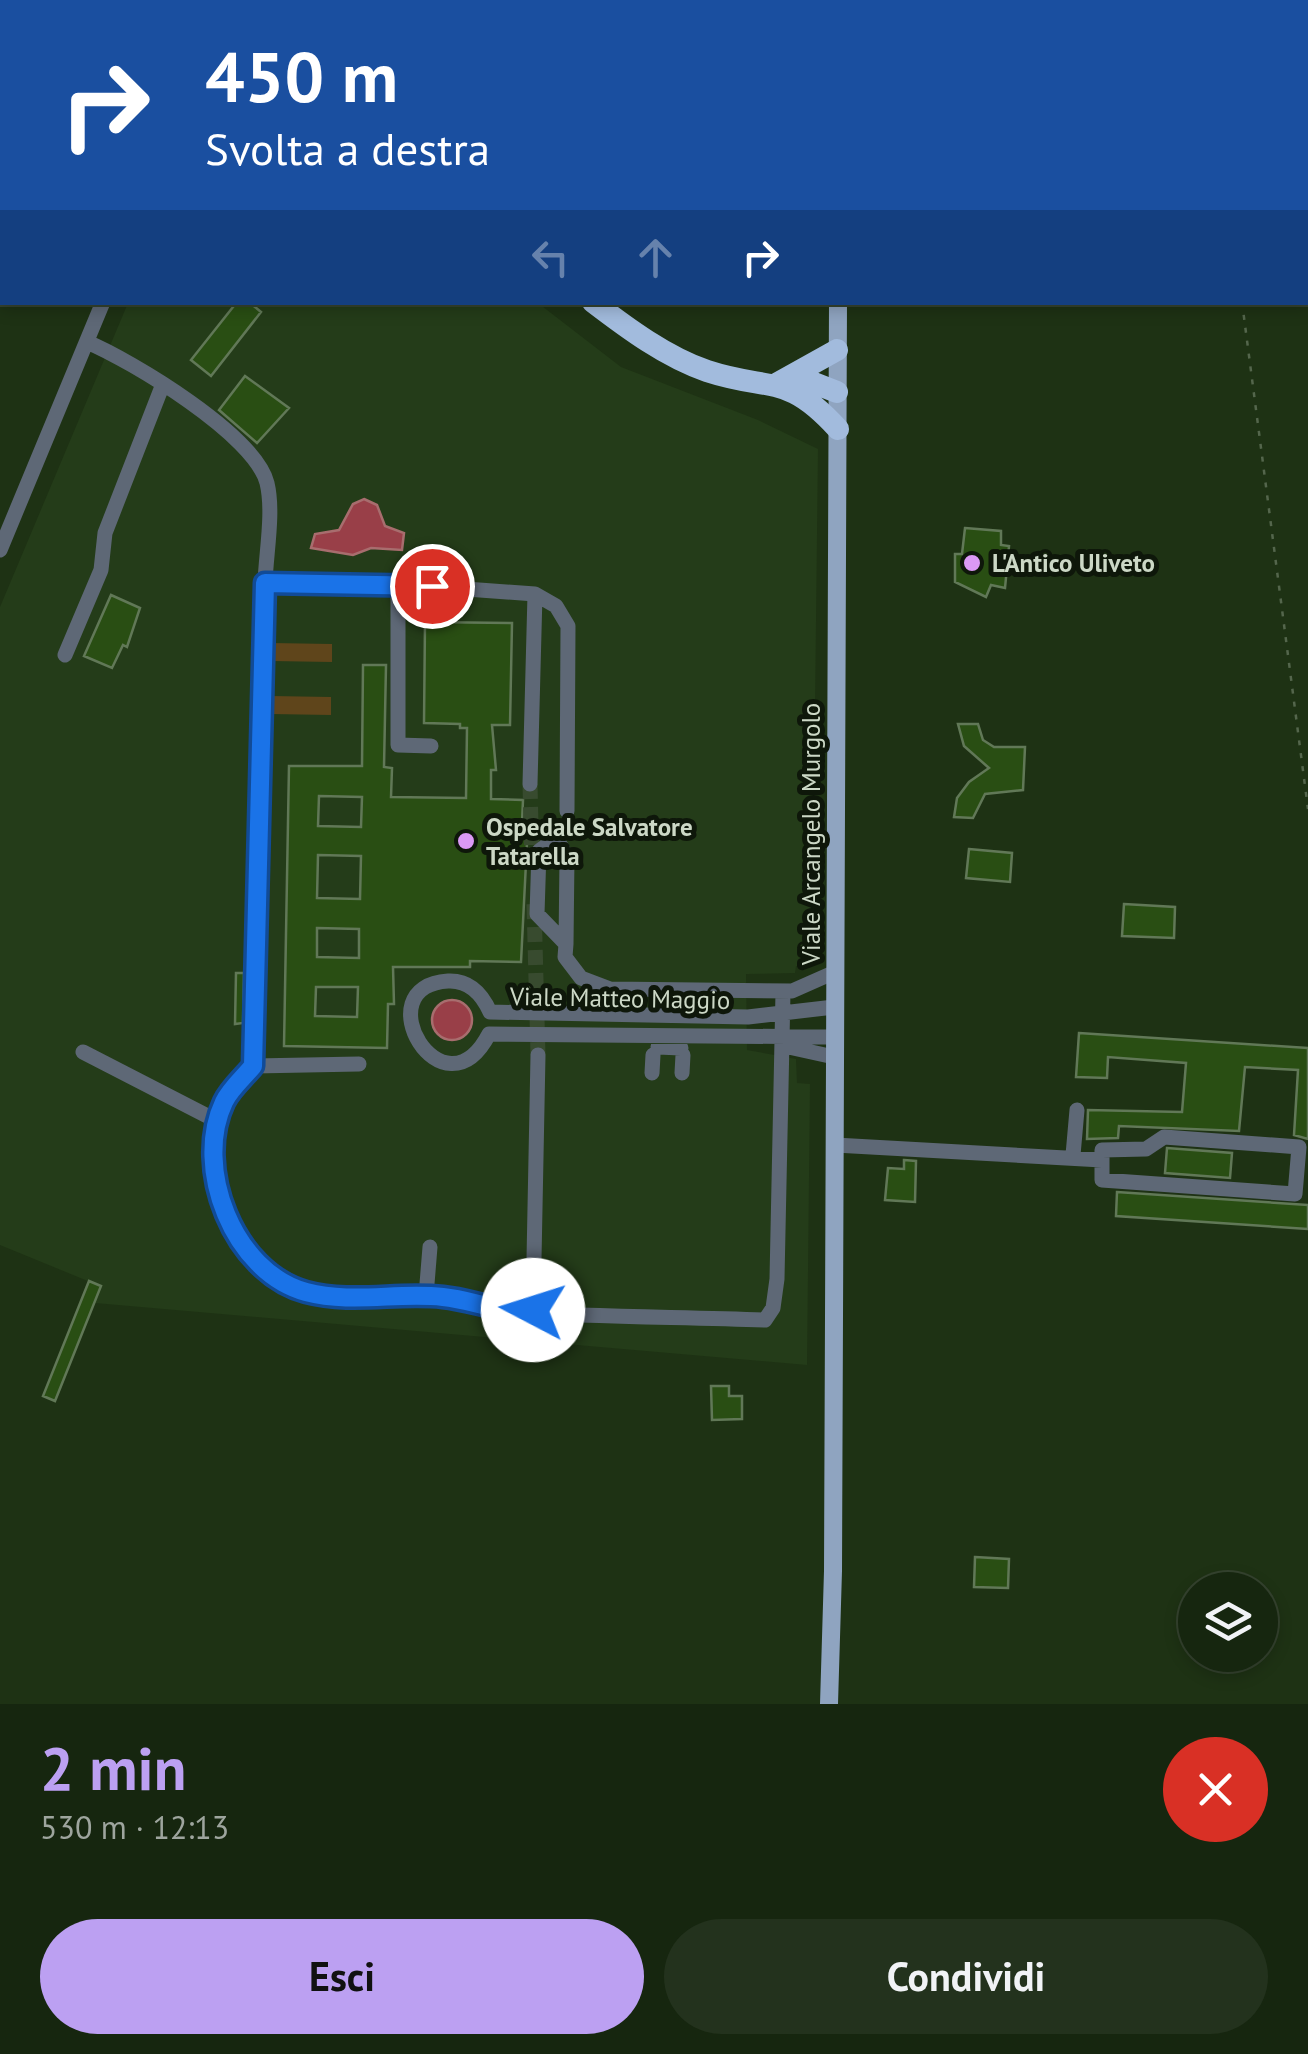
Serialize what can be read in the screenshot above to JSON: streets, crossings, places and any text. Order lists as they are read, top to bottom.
{
  "streets": {
    "main road": ["Viale Arcangelo Murgolo"],
    "street": ["Viale Matteo Maggio"]
  },
  "places": ["L'Antico Uliveto", "Ospedale Salvatore Tatarella"],
  "page": {
    "turn": ["450 m", "Svolta a destra"],
    "heading": ["2 min", "530 m · 12:13"],
    "buttons": ["Esci", "Condividi"]
  }
}
